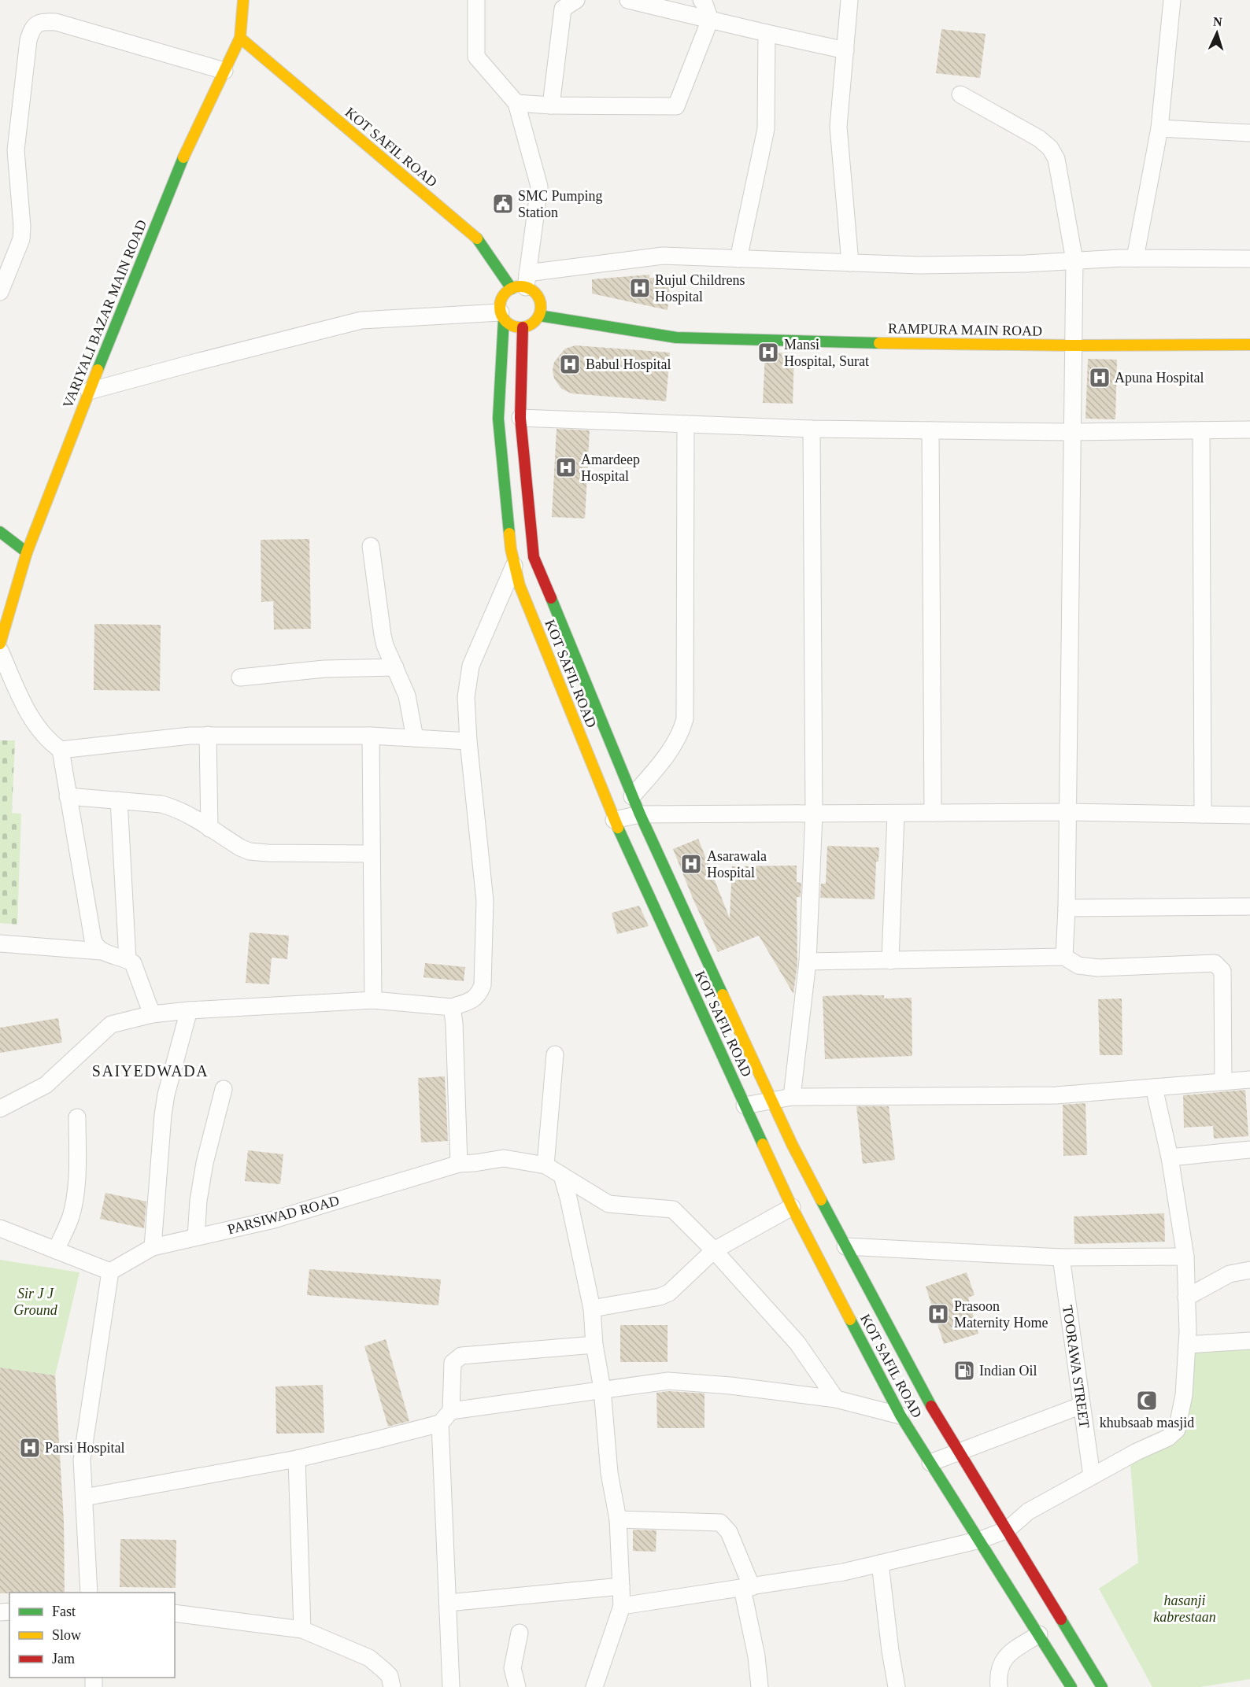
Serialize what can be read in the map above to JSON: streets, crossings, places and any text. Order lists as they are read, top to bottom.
{
  "streets": {
    "main road": ["KOT SAFIL ROAD", "VARIYALI BAZAR MAIN ROAD", "RAMPURA MAIN ROAD"],
    "street": ["PARSIWAD ROAD", "TOORAWA STREET"]
  },
  "crossings": [
    ["KOT SAFIL ROAD", "VARIYALI BAZAR MAIN ROAD"],
    ["KOT SAFIL ROAD", "RAMPURA MAIN ROAD"]
  ],
  "districts": ["SAIYEDWADA"],
  "parks": ["Sir J J Ground", "hasanji kabrestaan"],
  "places": {
    "public building": ["SMC Pumping Station"],
    "hospital": [
      "Rujul Childrens Hospital",
      "Mansi Hospital, Surat",
      "Babul Hospital",
      "Apuna Hospital",
      "Amardeep Hospital",
      "Asarawala Hospital",
      "Prasoon Maternity Home",
      "Parsi Hospital"
    ],
    "fuel station": ["Indian Oil"],
    "mosque": ["khubsaab masjid"]
  },
  "legend": ["Fast", "Slow", "Jam"],
  "north": "top"
}
